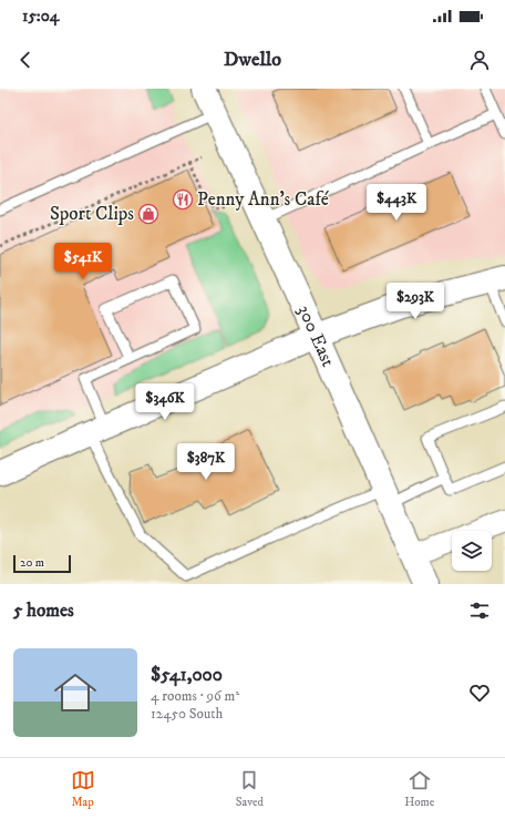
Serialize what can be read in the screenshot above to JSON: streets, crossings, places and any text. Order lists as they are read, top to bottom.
{
  "streets": {
    "main road": ["300 East"]
  },
  "places": {
    "restaurant": ["Penny Ann's Café"],
    "shop": ["Sport Clips"]
  },
  "scale_bar": "20 m",
  "page": {
    "status": "15:04",
    "header": "Dwello",
    "price": [
      "$443K",
      "$541K",
      "$293K",
      "$346K",
      "$387K"
    ],
    "scale": "20 m",
    "heading": "5 homes",
    "list": [
      {
        "name": "$541,000",
        "note": "4 rooms · 96 m² · 12450 South"
      }
    ],
    "tabs": ["Map", "Saved", "Home"]
  }
}
